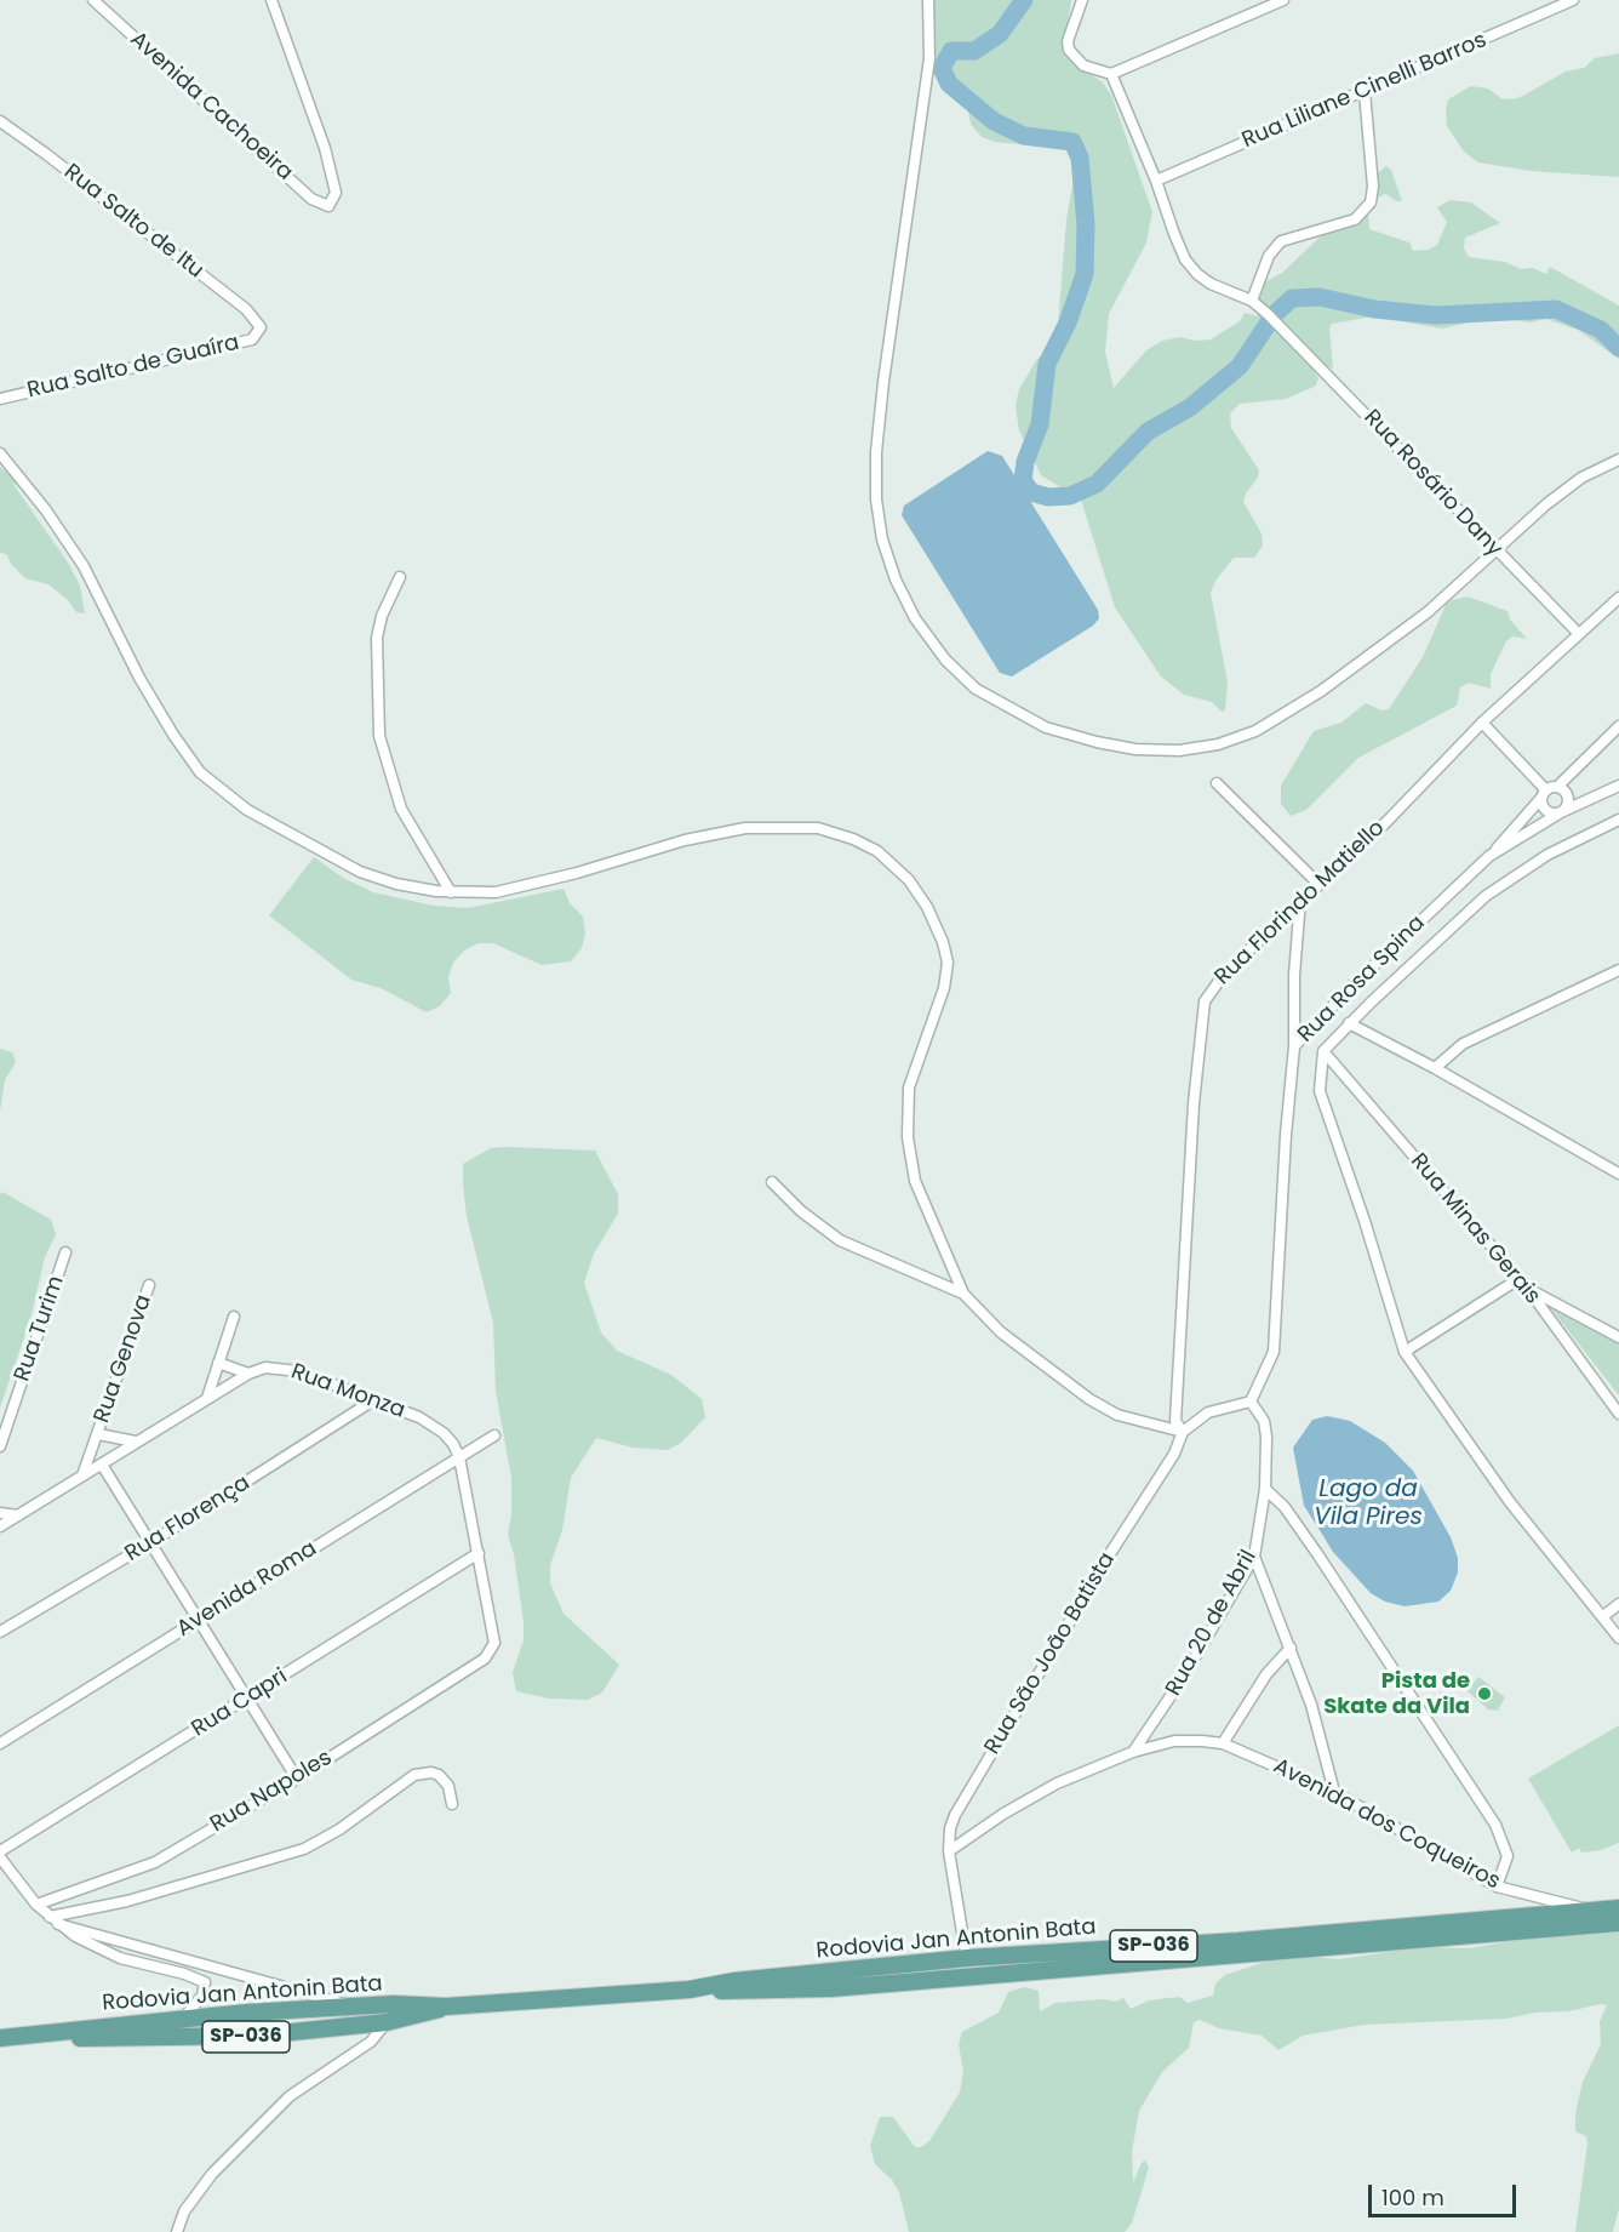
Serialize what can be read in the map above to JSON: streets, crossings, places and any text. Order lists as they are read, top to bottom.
{
  "streets": {
    "main road": ["Rodovia Jan Antonin Bata", "SP-036"],
    "street": [
      "Rua Liliane Cinelli Barros",
      "Avenida Cachoeira",
      "Rua Salto de Itu",
      "Rua Salto de Guaíra",
      "Rua Rosário Dany",
      "Rua Florindo Matiello",
      "Rua Rosa Spina",
      "Rua Minas Gerais",
      "Rua Turim",
      "Rua Genova",
      "Rua Monza",
      "Rua Florença",
      "Avenida Roma",
      "Rua 20 de Abril",
      "Rua São João Batista",
      "Rua Capri",
      "Rua Napoles",
      "Avenida dos Coqueiros"
    ]
  },
  "crossings": [
    ["Rua Liliane Cinelli Barros", "Rua Rosário Dany"],
    ["Rua Salto de Itu", "Rua Salto de Guaíra"],
    ["Rua Rosário Dany", "Rua Florindo Matiello"],
    ["Rua Florindo Matiello", "Rua São João Batista"],
    ["Rua Rosa Spina", "Rua 20 de Abril"],
    ["Rua Genova", "Rua Monza"],
    ["Rua Monza", "Rua Florença"],
    ["Rua Monza", "Avenida Roma"],
    ["Rua Monza", "Rua Capri"],
    ["Rua Monza", "Rua Napoles"],
    ["Rua 20 de Abril", "Avenida dos Coqueiros"],
    ["Rua São João Batista", "Avenida dos Coqueiros"],
    ["Rua São João Batista", "Rodovia Jan Antonin Bata"],
    ["Avenida dos Coqueiros", "Rodovia Jan Antonin Bata"]
  ],
  "water": ["Lago da Vila Pires"],
  "places": ["Pista de Skate da Vila"],
  "scale_bar": "100 m"
}
